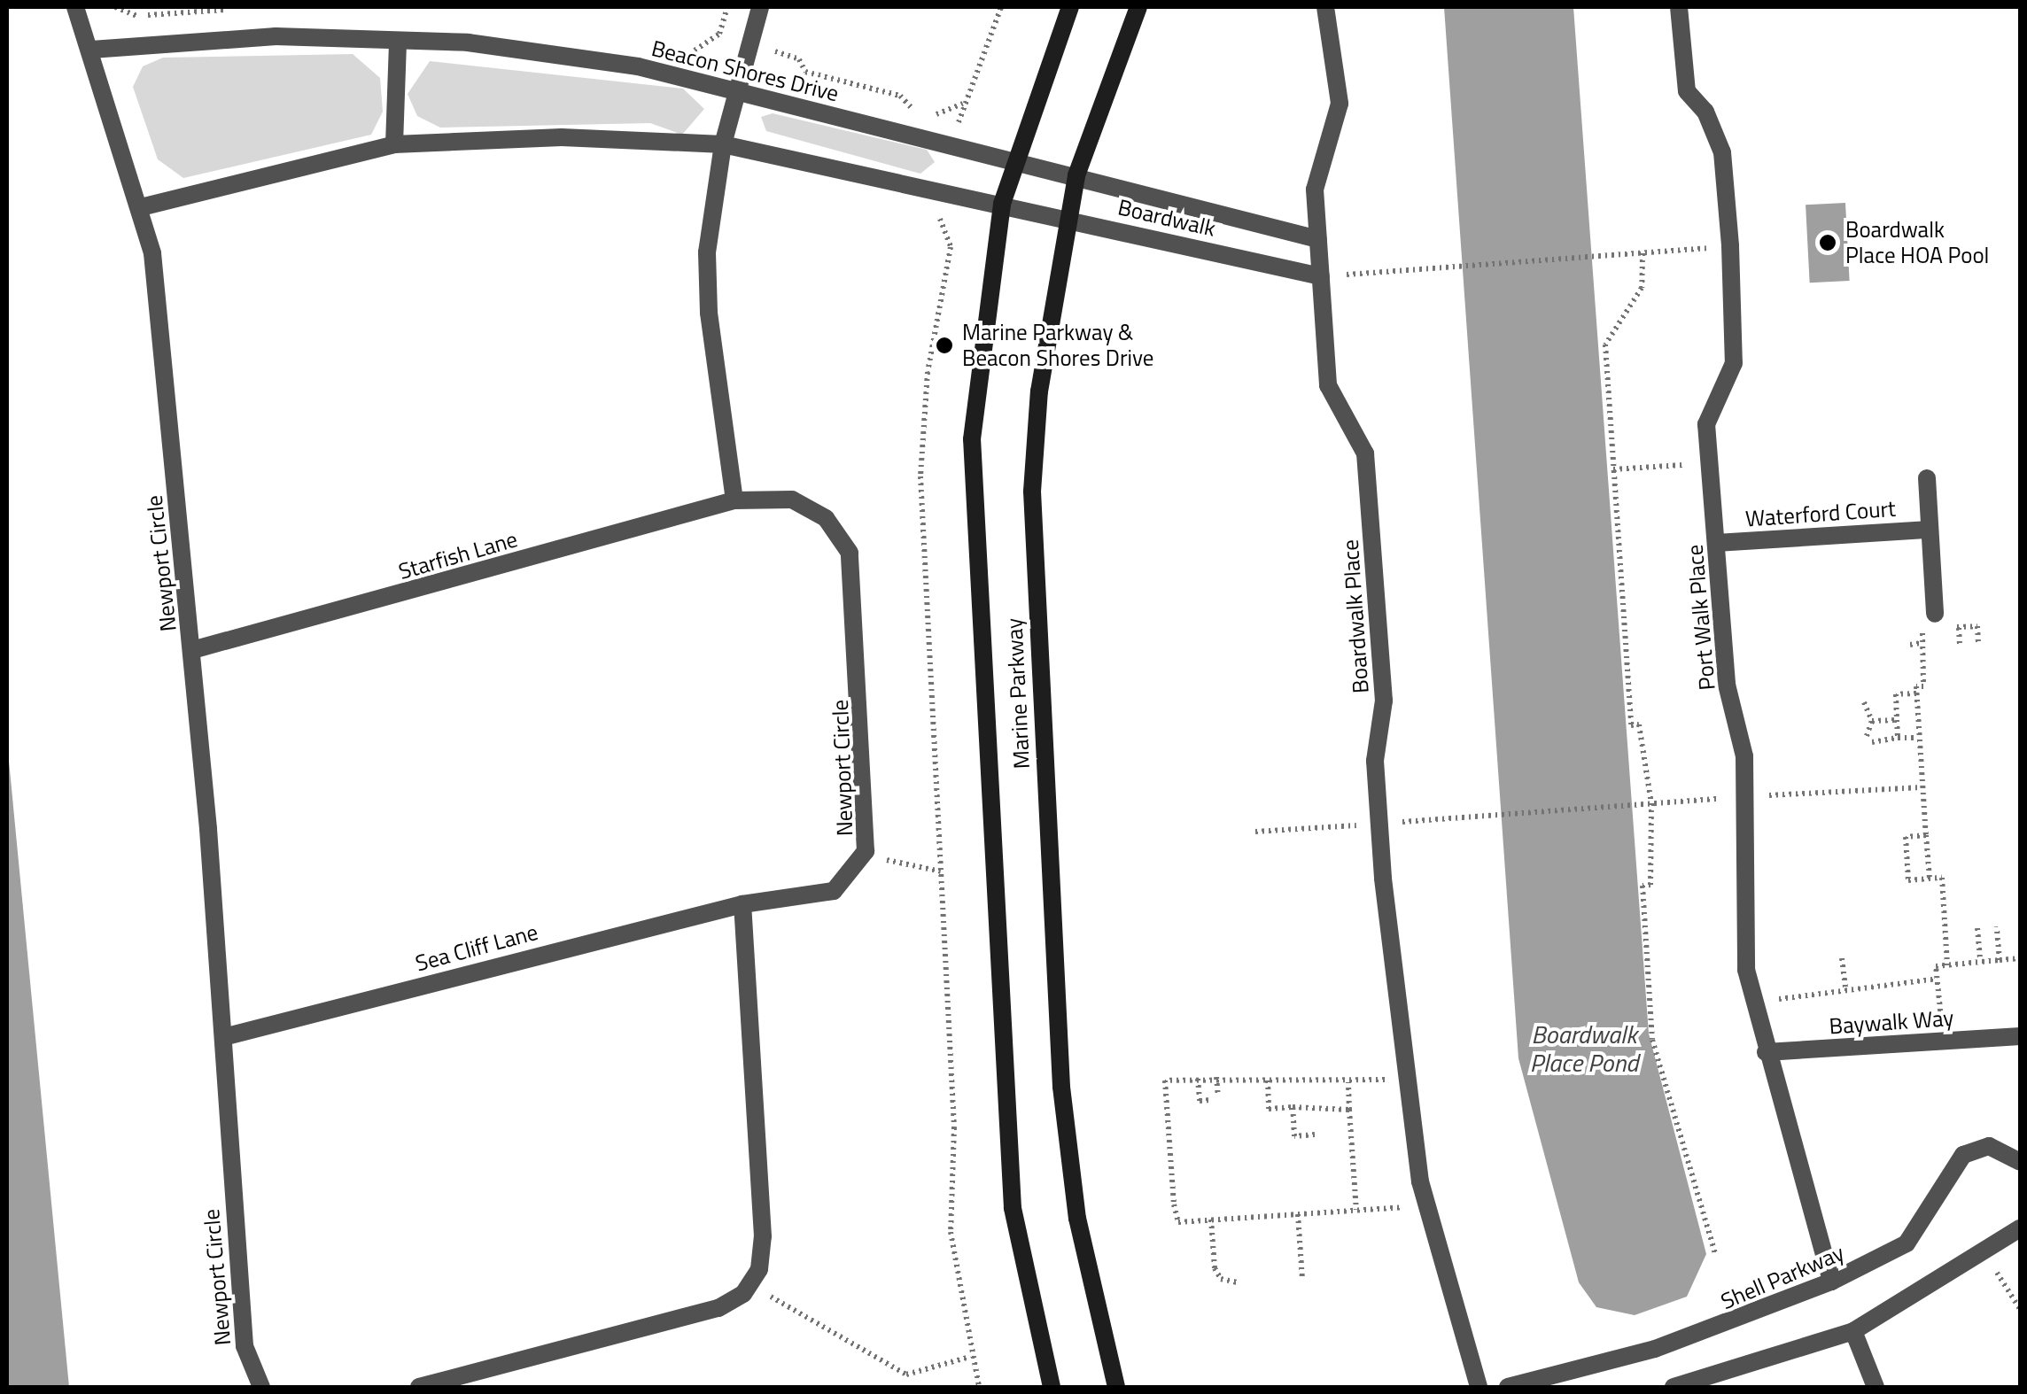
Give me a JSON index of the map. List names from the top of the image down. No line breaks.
{"streets":{"main road":["Marine Parkway"],"street":["Beacon Shores Drive","Boardwalk","Waterford Court","Starfish Lane","Newport Circle","Boardwalk Place","Port Walk Place","Sea Cliff Lane","Baywalk Way","Shell Parkway"]},"crossings":[["Beacon Shores Drive","Boardwalk"],["Beacon Shores Drive","Newport Circle"],["Beacon Shores Drive","Marine Parkway"],["Boardwalk","Boardwalk Place"],["Boardwalk","Marine Parkway"],["Waterford Court","Port Walk Place"],["Starfish Lane","Newport Circle"],["Newport Circle","Sea Cliff Lane"],["Port Walk Place","Baywalk Way"],["Port Walk Place","Shell Parkway"]],"water":["Boardwalk Place Pond"],"places":["Boardwalk Place HOA Pool","Marine Parkway & Beacon Shores Drive"]}
